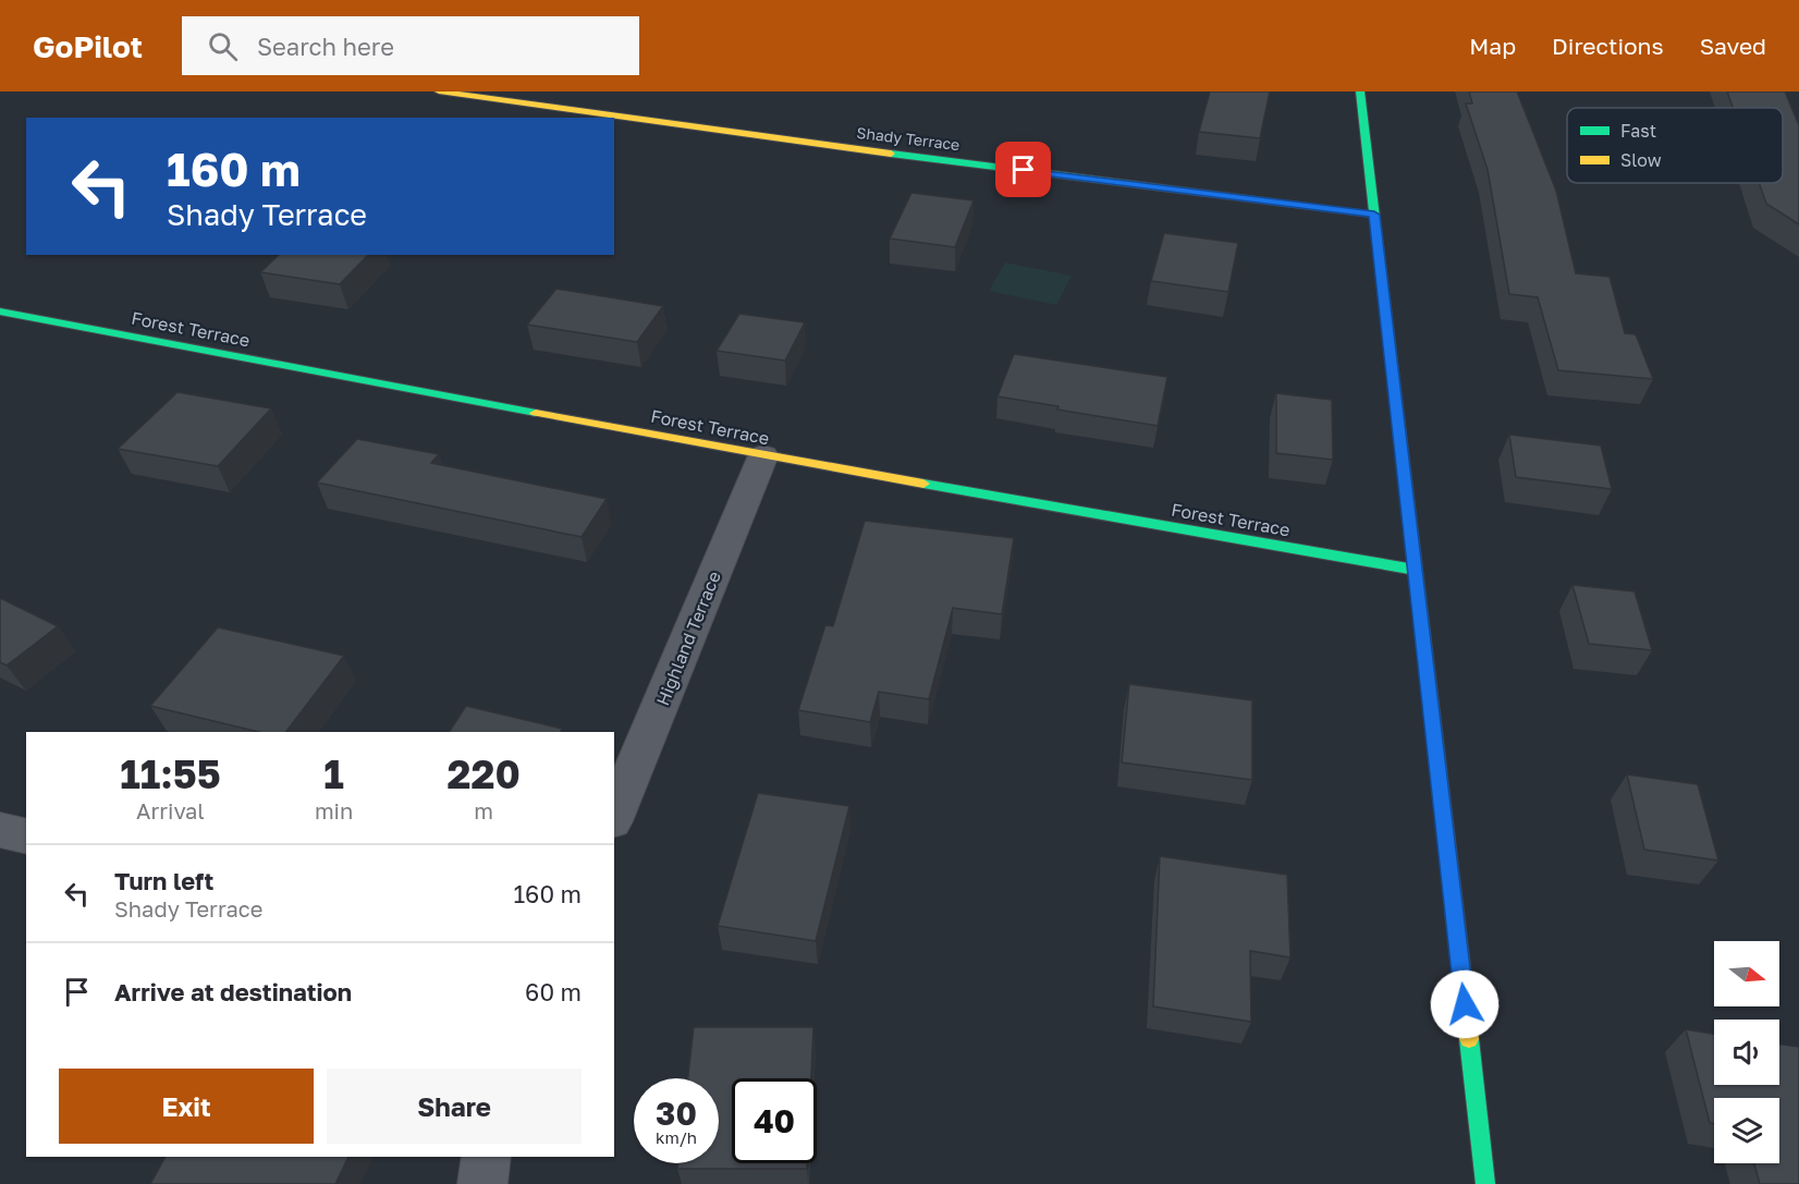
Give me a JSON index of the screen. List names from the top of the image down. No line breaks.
{"streets":{"street":["Shady Terrace","Forest Terrace","Highland Terrace"]},"crossings":[["Forest Terrace","Highland Terrace"]],"legend":["Fast","Slow"],"north":"right","page":{"header":"GoPilot","search":"Search here","nav":["Map","Directions","Saved"],"turn":["160 m","Shady Terrace"],"eta":["11:55","Arrival","1","min","220","m"],"list":[{"name":"Turn left","note":"Shady Terrace","value":"160 m"},{"name":"Arrive at destination","value":"60 m"}],"buttons":["Exit","Share"],"speed":"30 km/h","limit":"40"}}
